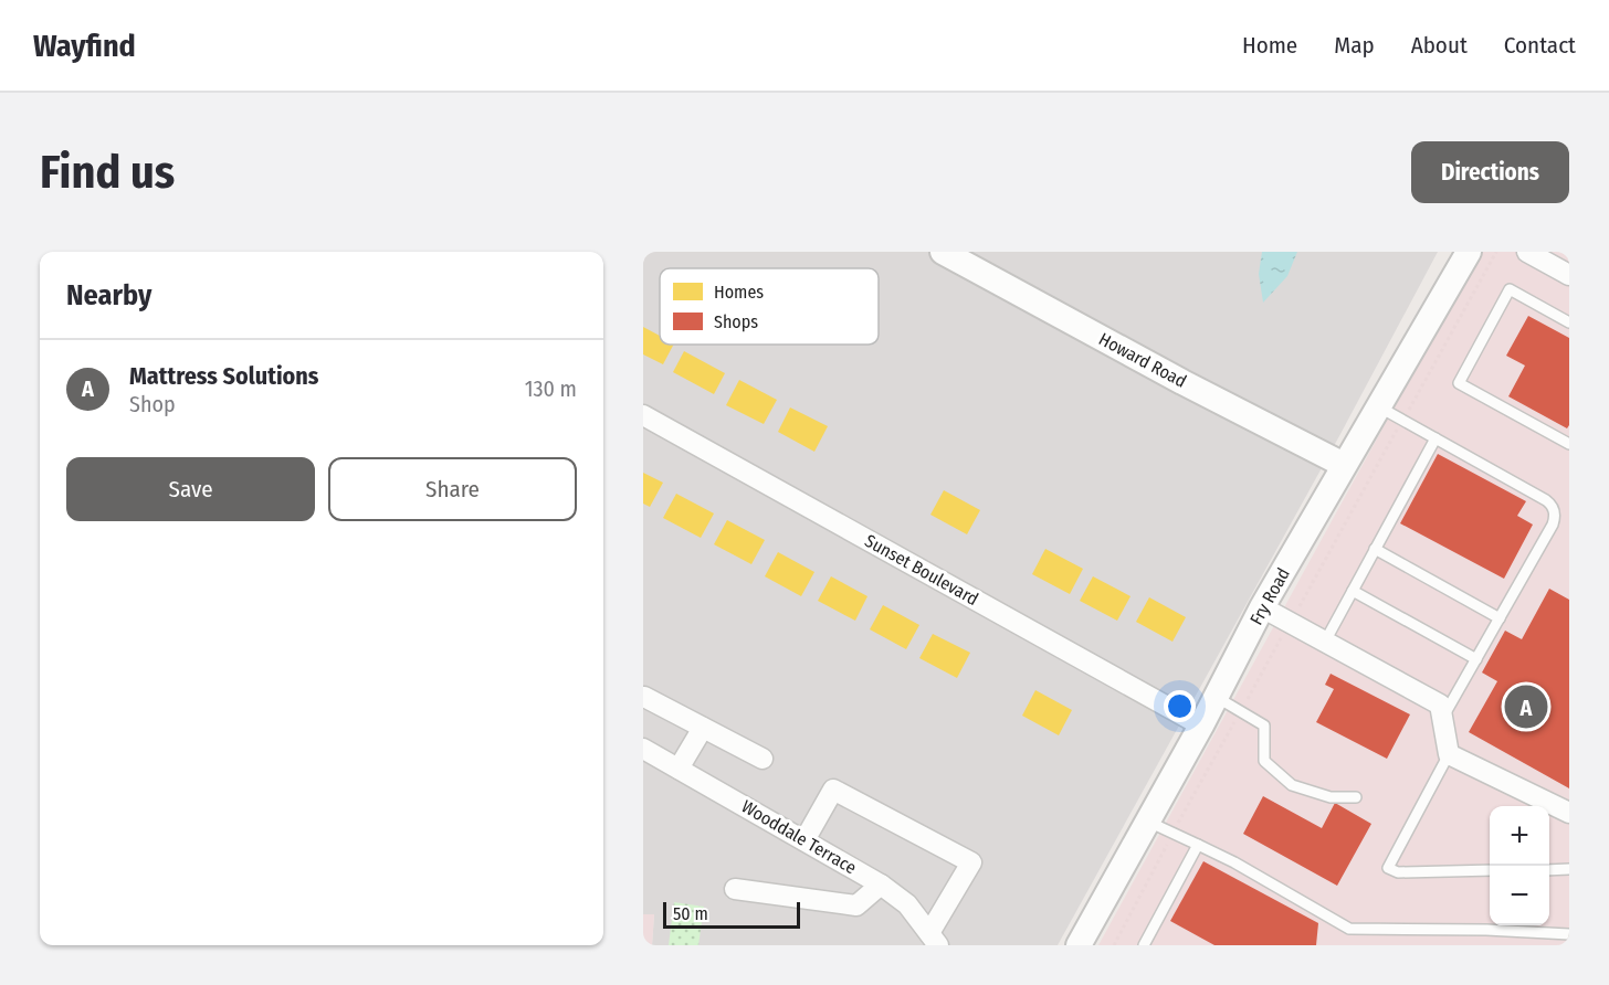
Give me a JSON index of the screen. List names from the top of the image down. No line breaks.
{"streets":{"street":["Howard Road","Sunset Boulevard","Fry Road","Wooddale Terrace"]},"crossings":[["Howard Road","Fry Road"],["Sunset Boulevard","Fry Road"]],"legend":["Homes","Shops"],"scale_bar":"50 m","page":{"header":"Wayfind","nav":["Home","Map","About","Contact"],"buttons":["Directions",["Save","Share"]],"title":"Find us","heading":"Nearby","list":[{"mark":"A","name":"Mattress Solutions","note":"Shop","value":"130 m"}],"pins":"A","map_buttons":["+","−"],"scale":"50 m"}}
